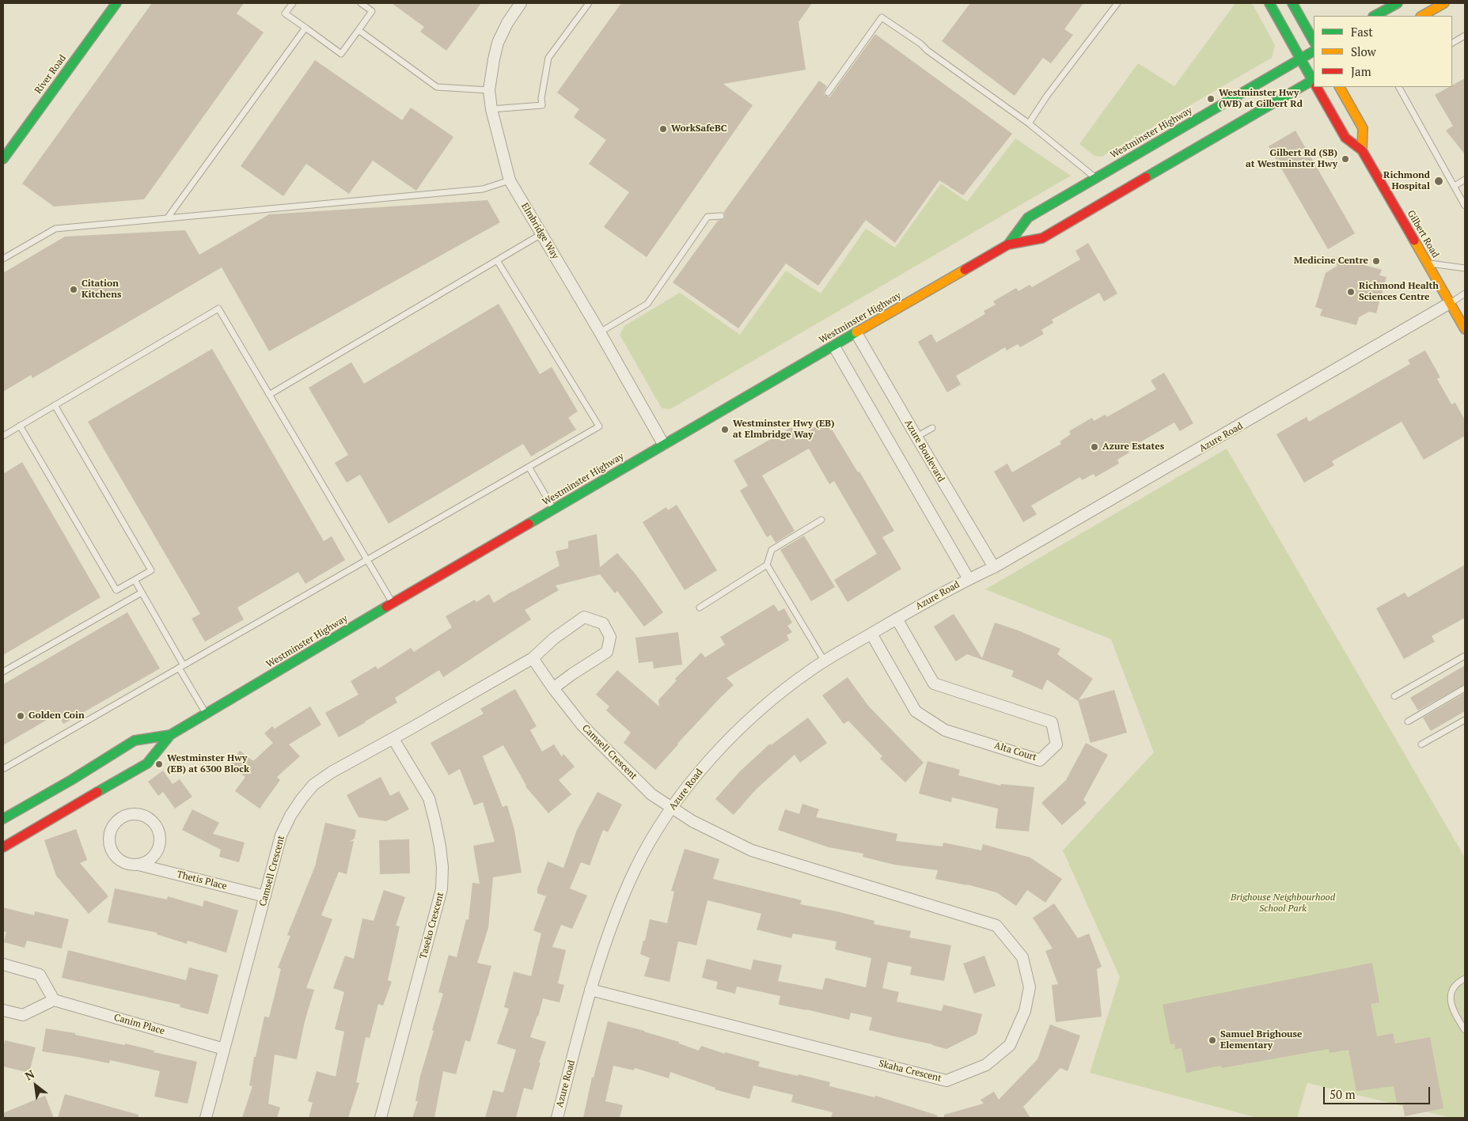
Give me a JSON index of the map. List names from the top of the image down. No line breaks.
{"streets":{"main road":["River Road","Westminster Highway","Gilbert Road"],"street":["Elmbridge Way","Azure Road","Azure Boulevard","Alta Court","Camsell Crescent","Thetis Place","Taseko Crescent","Canim Place","Skaha Crescent"]},"crossings":[["Westminster Highway","Elmbridge Way"],["Westminster Highway","Gilbert Road"],["Westminster Highway","Azure Road"],["Westminster Highway","Azure Boulevard"],["Gilbert Road","Azure Road"],["Azure Road","Azure Boulevard"],["Azure Road","Alta Court"],["Azure Road","Camsell Crescent"],["Azure Road","Skaha Crescent"],["Camsell Crescent","Thetis Place"],["Camsell Crescent","Taseko Crescent"],["Camsell Crescent","Canim Place"],["Camsell Crescent","Skaha Crescent"]],"parks":["Brighouse Neighbourhood School Park"],"places":["Westminster Hwy (WB) at Gilbert Rd","WorkSafeBC","Gilbert Rd (SB) at Westminster Hwy","Richmond Hospital","Medicine Centre","Citation Kitchens","Richmond Health Sciences Centre","Westminster Hwy (EB) at Elmbridge Way","Azure Estates","Golden Coin","Westminster Hwy (EB) at 6300 Block","Samuel Brighouse Elementary"],"legend":["Fast","Slow","Jam"],"scale_bar":"50 m","north":"top left"}
